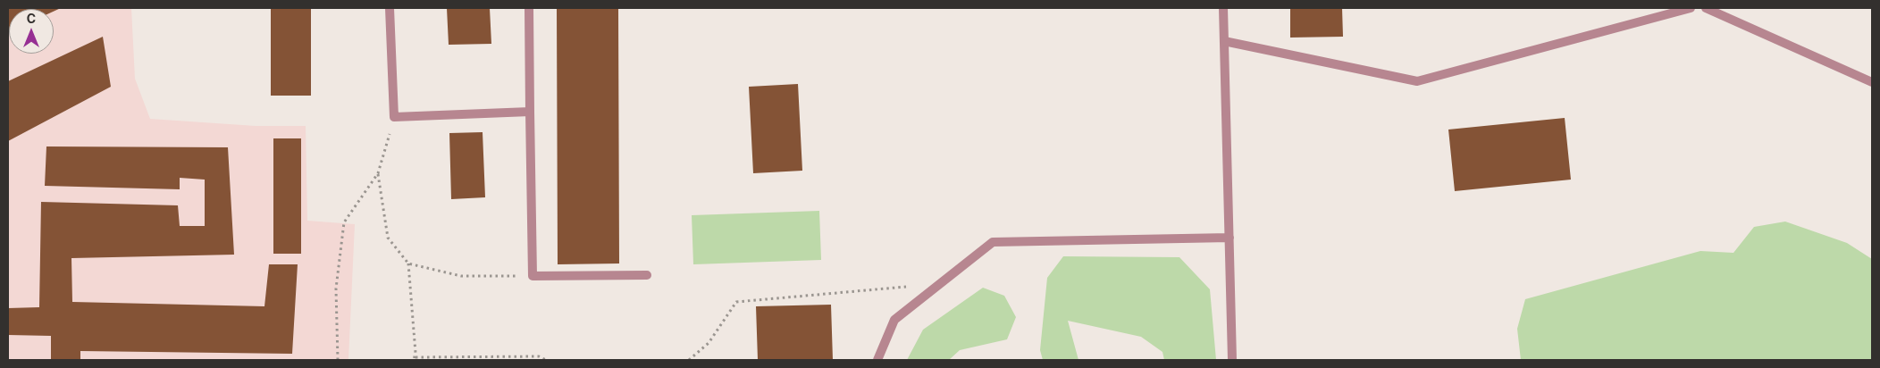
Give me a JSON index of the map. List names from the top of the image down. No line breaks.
{"north":"top"}
